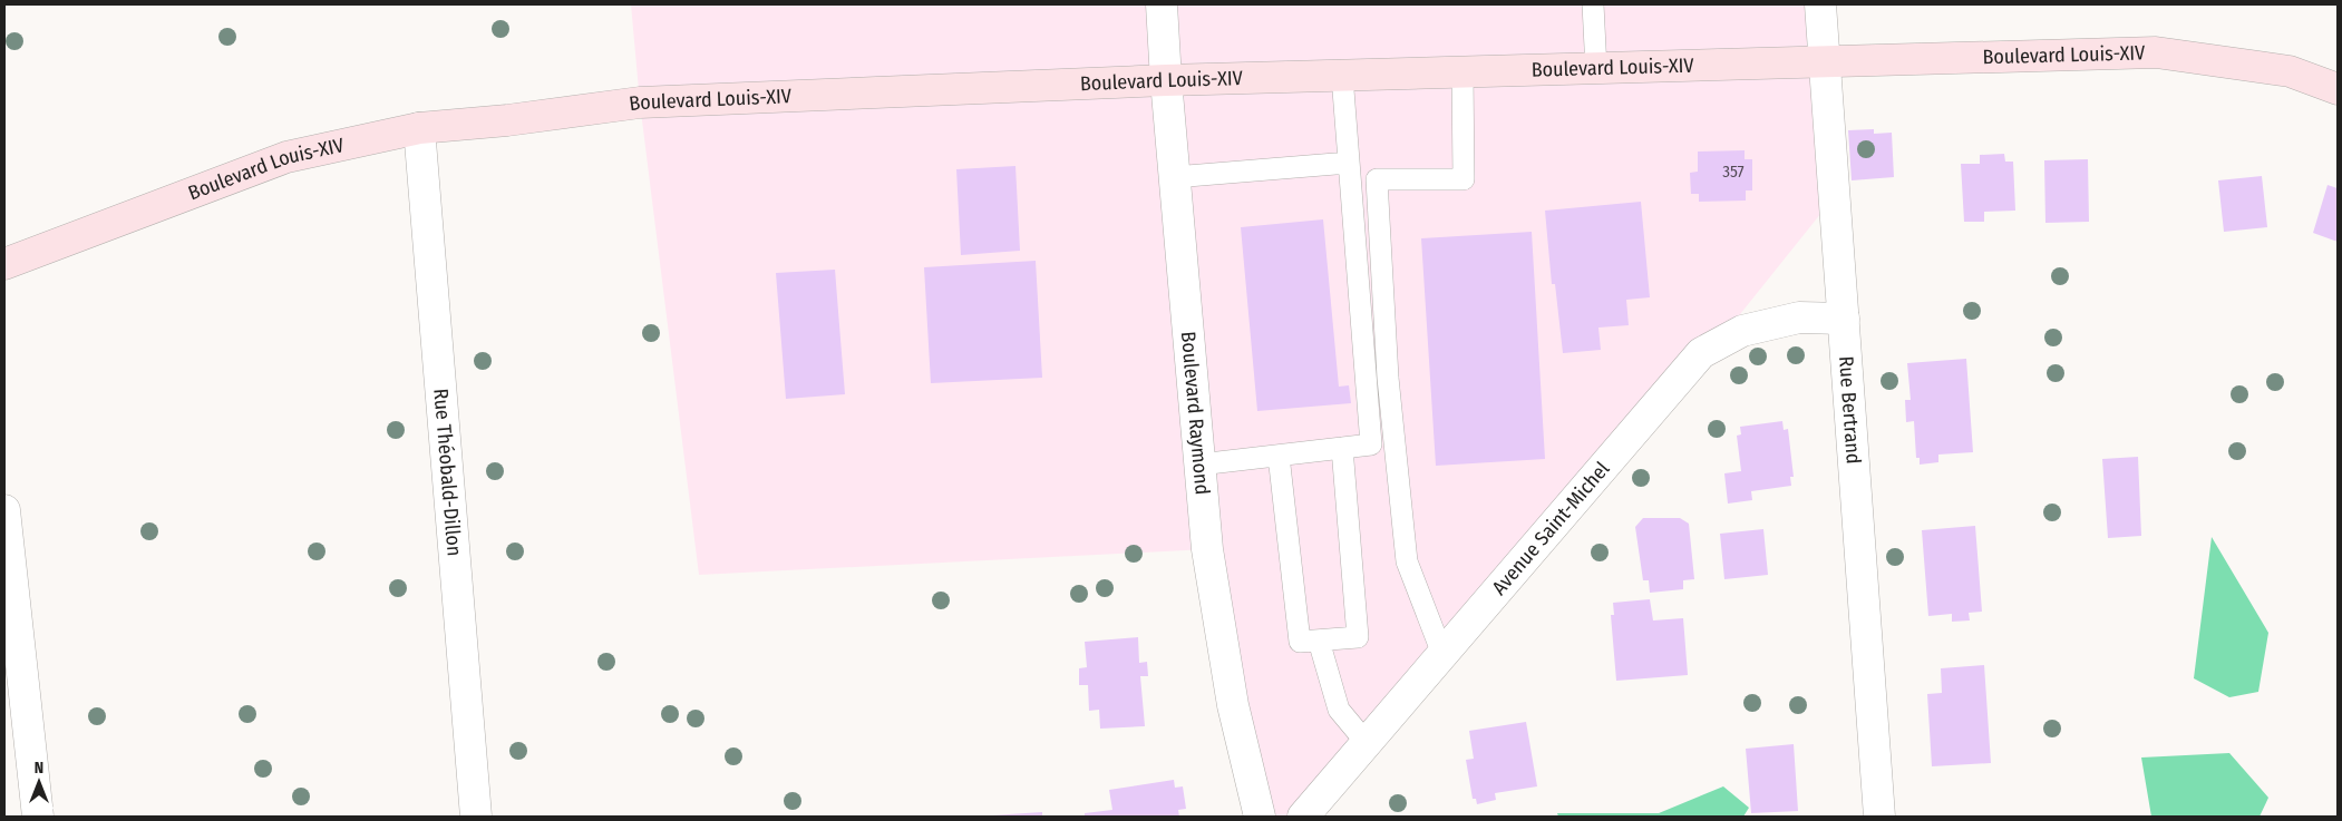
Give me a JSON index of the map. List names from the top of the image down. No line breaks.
{"streets":{"main road":["Boulevard Louis-XIV"],"street":["Rue Bertrand","Boulevard Raymond","Rue Théobald-Dillon","Avenue Saint-Michel"]},"crossings":[["Boulevard Louis-XIV","Rue Bertrand"],["Boulevard Louis-XIV","Boulevard Raymond"],["Boulevard Louis-XIV","Rue Théobald-Dillon"],["Rue Bertrand","Avenue Saint-Michel"]],"house_numbers":["357"],"north":"top"}
